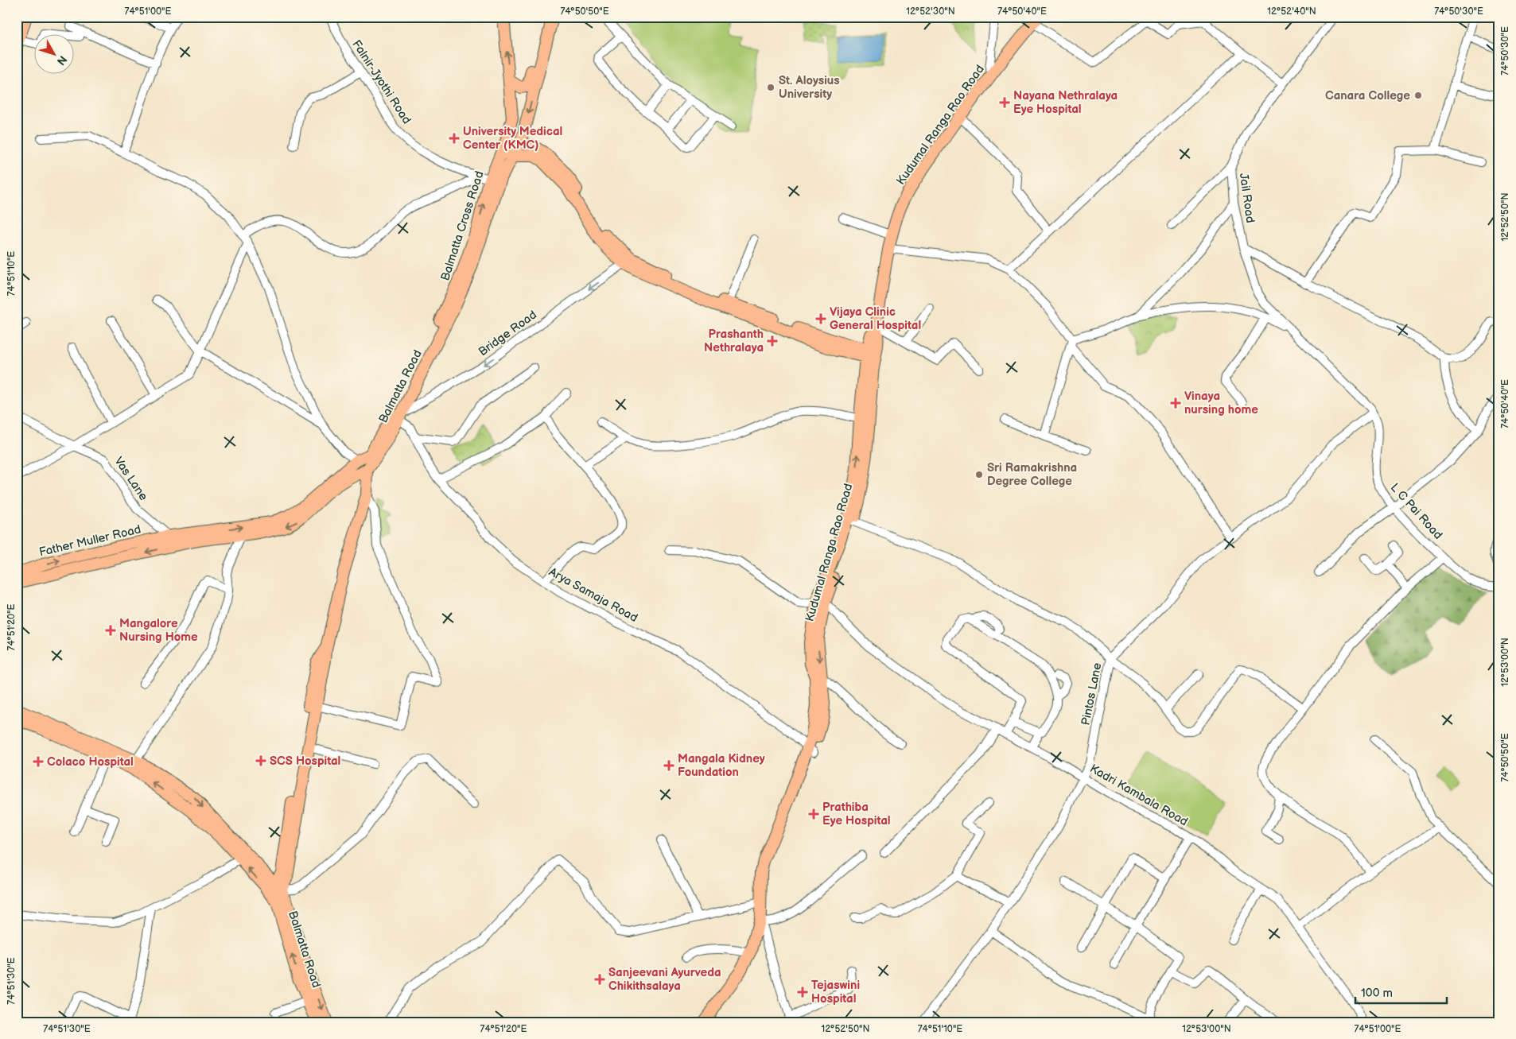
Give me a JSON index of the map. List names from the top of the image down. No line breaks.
{"streets":{"main road":["Kudumal Ranga Rao Road","Balmatta Cross Road","Balmatta Road","Father Muller Road"],"street":["Falnir-Jyothi Road","Jail Road","Bridge Road","Vas Lane","L C Pai Road","Arya Samaja Road","Pintos Lane","Kadri Kambala Road"]},"crossings":[["Falnir-Jyothi Road","Balmatta Cross Road"],["Kudumal Ranga Rao Road","Arya Samaja Road"],["Kudumal Ranga Rao Road","Kadri Kambala Road"],["Jail Road","L C Pai Road"],["Balmatta Cross Road","Vas Lane"],["Balmatta Cross Road","Father Muller Road"],["Bridge Road","Balmatta Road"],["Bridge Road","Arya Samaja Road"],["Balmatta Road","Arya Samaja Road"],["Vas Lane","Father Muller Road"],["L C Pai Road","Pintos Lane"],["Pintos Lane","Kadri Kambala Road"]],"one_way":["Balmatta Cross Road"],"places":{"other":["St. Aloysius University","Canara College","Sri Ramakrishna Degree College"],"health":["Nayana Nethralaya Eye Hospital","University Medical Center (KMC)","Vijaya Clinic General Hospital","Prashanth Nethralaya","Vinaya nursing home","Mangalore Nursing Home","SCS Hospital","Colaco Hospital","Mangala Kidney Foundation","Prathiba Eye Hospital","Sanjeevani Ayurveda Chikithsalaya","Tejaswini Hospital"]},"scale_bar":"100 m","north":"bottom right","coordinates":["74°51'00\"E","74°50'50\"E","12°52'30\"N","74°50'40\"E","12°52'40\"N","74°50'30\"E","12°52'50\"N","74°51'10\"E","74°51'20\"E","12°53'00\"N","74°51'30\"E"]}
